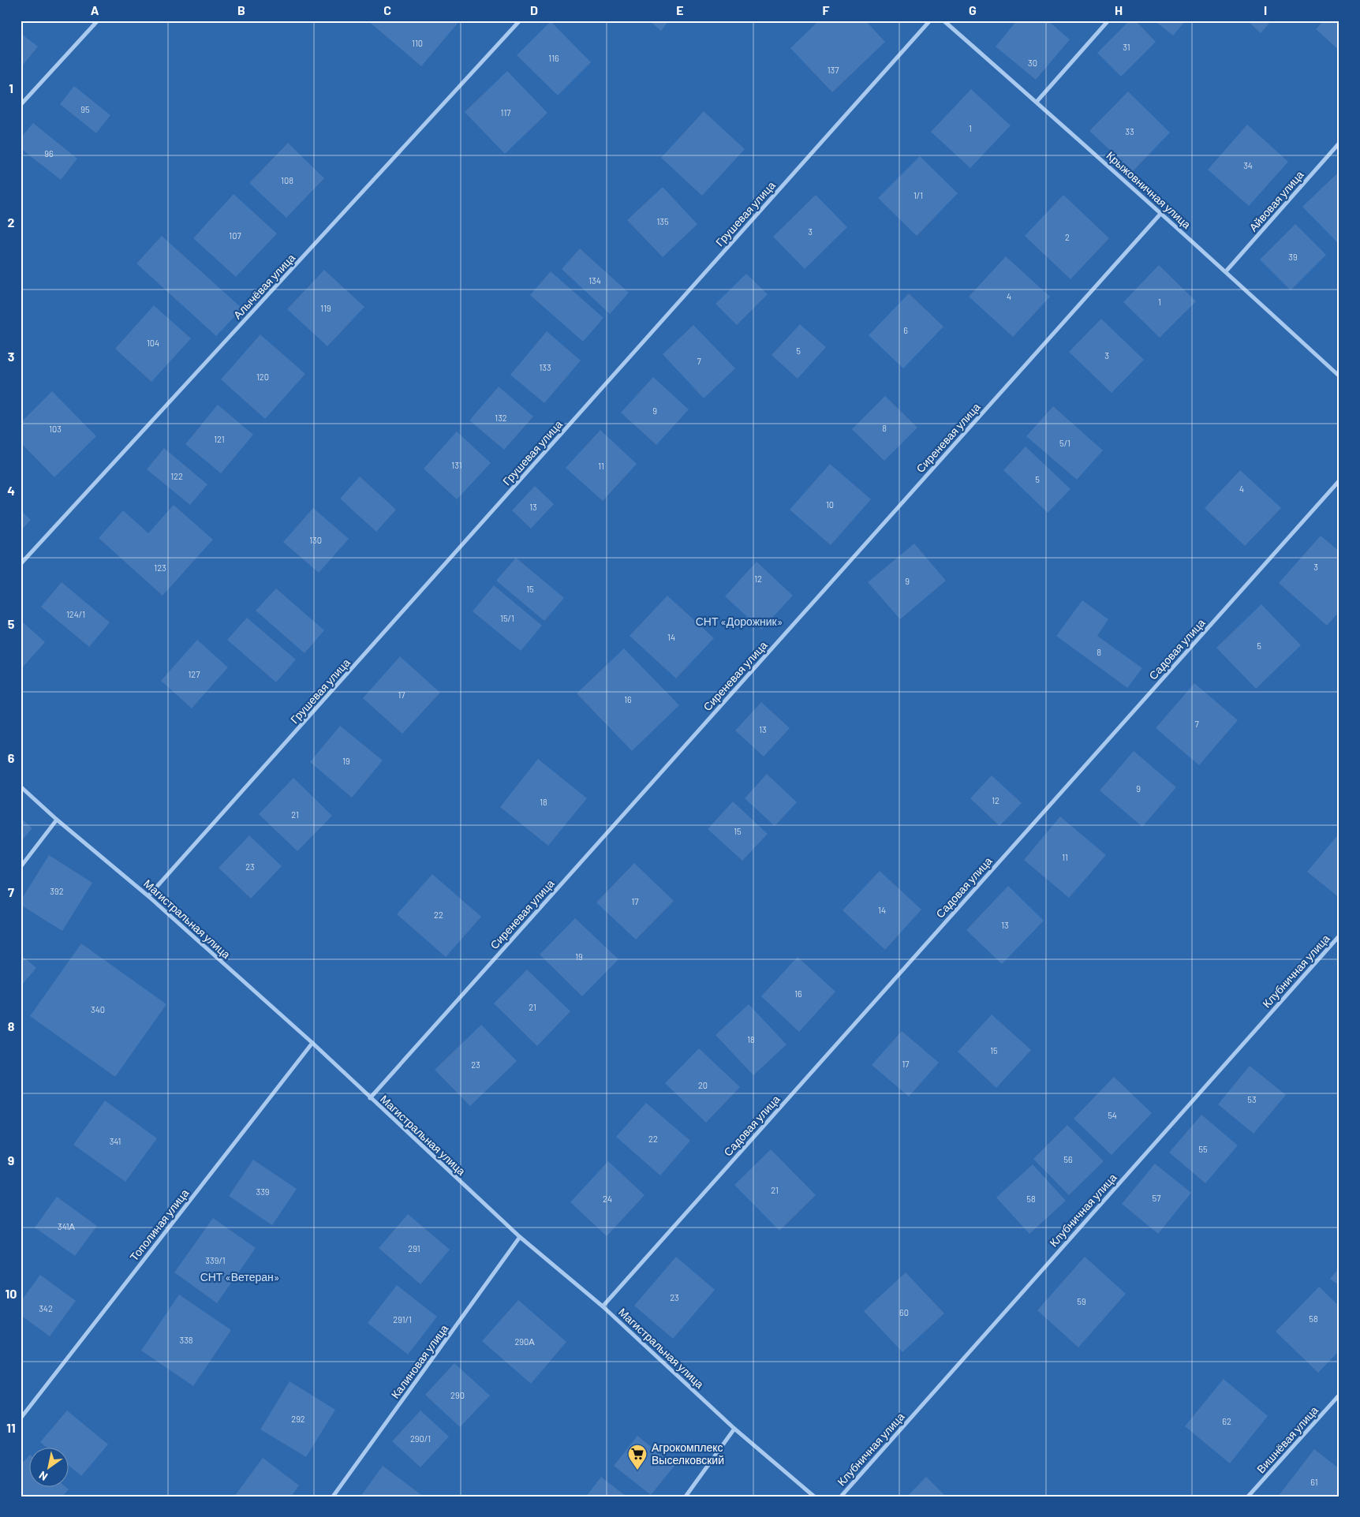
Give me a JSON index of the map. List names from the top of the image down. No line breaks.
{"streets":{"street":["Крыжовничная улица","Айвовая улица","Грушевая улица","Алычёвая улица","Сиреневая улица","Садовая улица","Магистральная улица","Клубничная улица","Тополиная улица","Калиновая улица","Вишнёвая улица"]},"crossings":[["Крыжовничная улица","Айвовая улица"],["Крыжовничная улица","Сиреневая улица"],["Грушевая улица","Магистральная улица"],["Сиреневая улица","Магистральная улица"],["Садовая улица","Магистральная улица"],["Магистральная улица","Тополиная улица"],["Магистральная улица","Калиновая улица"]],"parks":["СНТ «Дорожник»","СНТ «Ветеран»"],"places":{"supermarket":["Агрокомплекс Выселковский"]},"house_numbers":["110","31","116","30","137","95","117","1","33","96","34","108","1/1","135","3","107","2","39","134","4","1","119","6","104","5","3","7","133","120","9","132","8","103","121","5/1","131","11","122","5","4","10","13","130","3","123","12","9","15","124/1","15/1","14","5","8","127","17","16","7","13","19","9","12","18","21","15","11","23","392","17","14","22","13","19","16","21","340","18","15","17","23","20","53","54","22","341","55","56","21","339","57","24","58","341А","291","339/1","23","59","342","60","58","291/1","338","290А","290","292","62","290/1","61"],"north":"bottom left","grid":{"columns":["A","B","C","D","E","F","G","H","I"],"rows":["1","2","3","4","5","6","7","8","9","10","11"]}}
